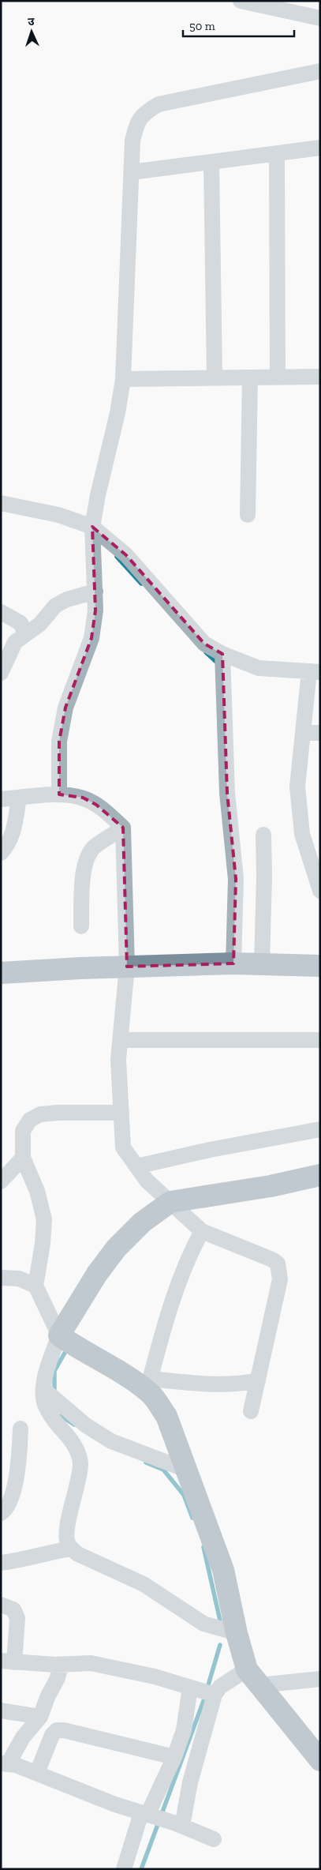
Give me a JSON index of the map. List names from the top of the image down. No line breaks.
{"scale_bar":"50 m","north":"top"}
